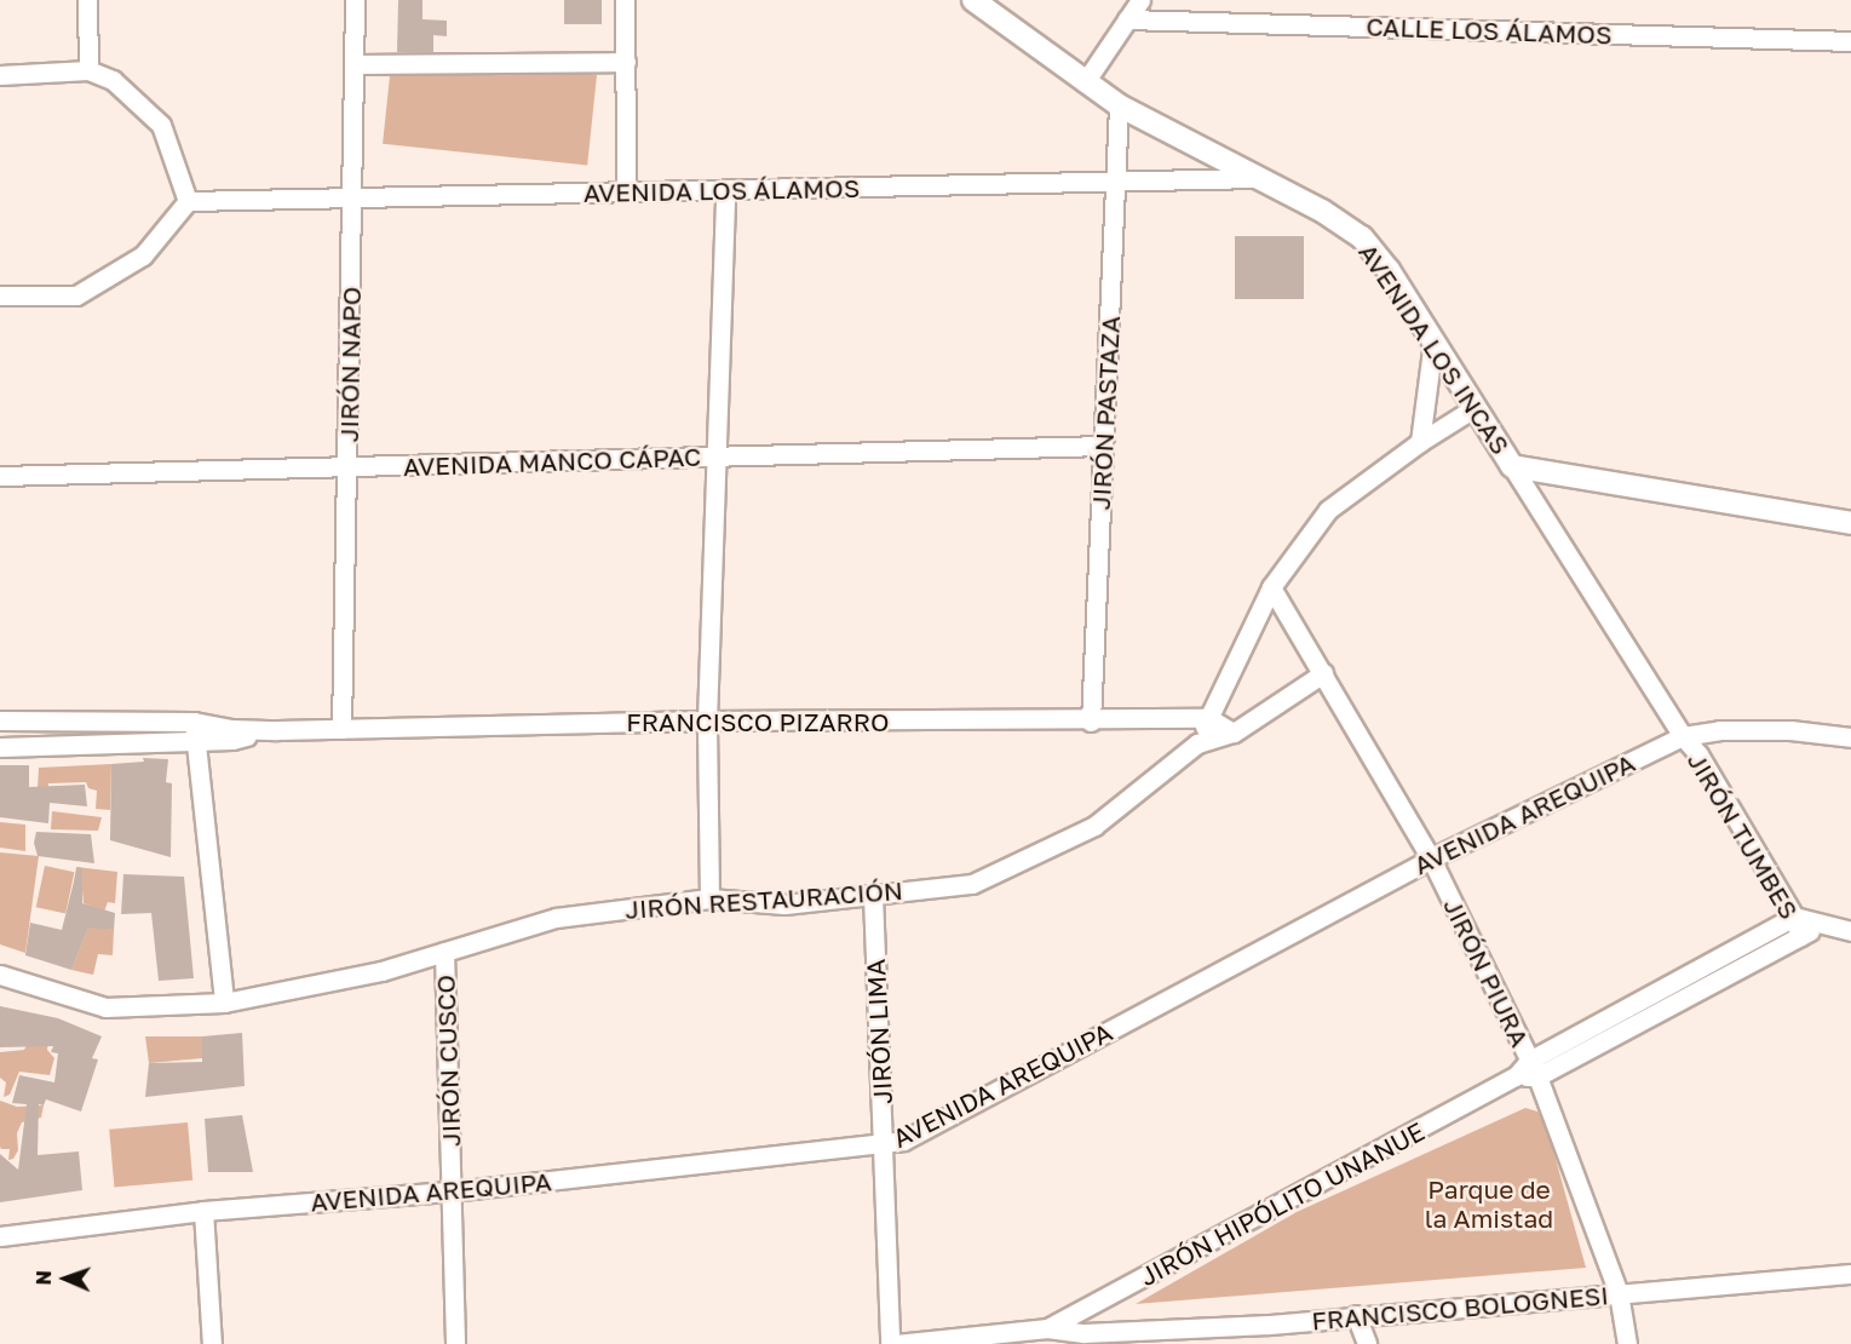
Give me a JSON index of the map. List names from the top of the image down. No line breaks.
{"streets":{"street":["CALLE LOS ÁLAMOS","AVENIDA LOS ÁLAMOS","AVENIDA LOS INCAS","JIRÓN NAPO","JIRÓN PASTAZA","AVENIDA MANCO CÁPAC","FRANCISCO PIZARRO","AVENIDA AREQUIPA","JIRÓN TUMBES","JIRÓN RESTAURACIÓN","JIRÓN PIURA","JIRÓN LIMA","JIRÓN CUSCO","JIRÓN HIPÓLITO UNANUE","FRANCISCO BOLOGNESI"]},"crossings":[["AVENIDA LOS ÁLAMOS","AVENIDA LOS INCAS"],["AVENIDA LOS ÁLAMOS","JIRÓN NAPO"],["AVENIDA LOS ÁLAMOS","JIRÓN PASTAZA"],["AVENIDA LOS INCAS","JIRÓN PASTAZA"],["AVENIDA LOS INCAS","AVENIDA AREQUIPA"],["AVENIDA LOS INCAS","JIRÓN TUMBES"],["AVENIDA LOS INCAS","JIRÓN RESTAURACIÓN"],["JIRÓN NAPO","AVENIDA MANCO CÁPAC"],["JIRÓN NAPO","FRANCISCO PIZARRO"],["JIRÓN PASTAZA","AVENIDA MANCO CÁPAC"],["JIRÓN PASTAZA","FRANCISCO PIZARRO"],["FRANCISCO PIZARRO","JIRÓN RESTAURACIÓN"],["AVENIDA AREQUIPA","JIRÓN TUMBES"],["AVENIDA AREQUIPA","JIRÓN PIURA"],["AVENIDA AREQUIPA","JIRÓN LIMA"],["AVENIDA AREQUIPA","JIRÓN CUSCO"],["JIRÓN TUMBES","JIRÓN HIPÓLITO UNANUE"],["JIRÓN RESTAURACIÓN","JIRÓN PIURA"],["JIRÓN RESTAURACIÓN","JIRÓN LIMA"],["JIRÓN RESTAURACIÓN","JIRÓN CUSCO"],["JIRÓN PIURA","JIRÓN HIPÓLITO UNANUE"],["JIRÓN PIURA","FRANCISCO BOLOGNESI"],["JIRÓN HIPÓLITO UNANUE","FRANCISCO BOLOGNESI"]],"parks":["Parque de la Amistad"],"north":"left"}
